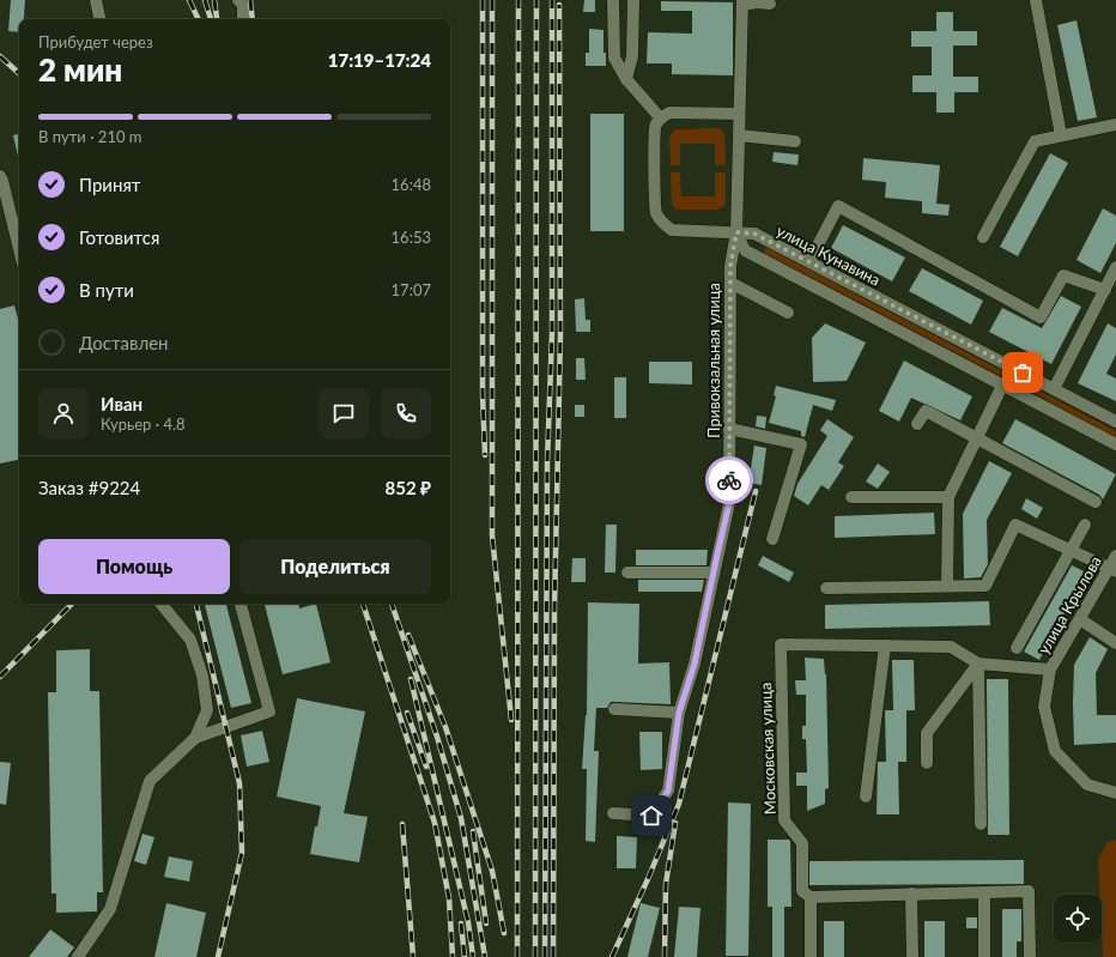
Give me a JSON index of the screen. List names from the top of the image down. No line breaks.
{"streets":{"street":["улица Кунавина","Привокзальная улица","улица Крылова","Московская улица"]},"crossings":[["улица Кунавина","Привокзальная улица"]],"page":{"heading":["2 мин","Прибудет через","17:19–17:24"],"panel":["Иван","Курьер · 4.8","Заказ #9224","852 ₽"],"bar":"В пути · 210 m","list":[["Принят","16:48"],["Готовится","16:53"],["В пути","17:07"],"Доставлен"],"buttons":["Помощь","Поделиться"]}}
